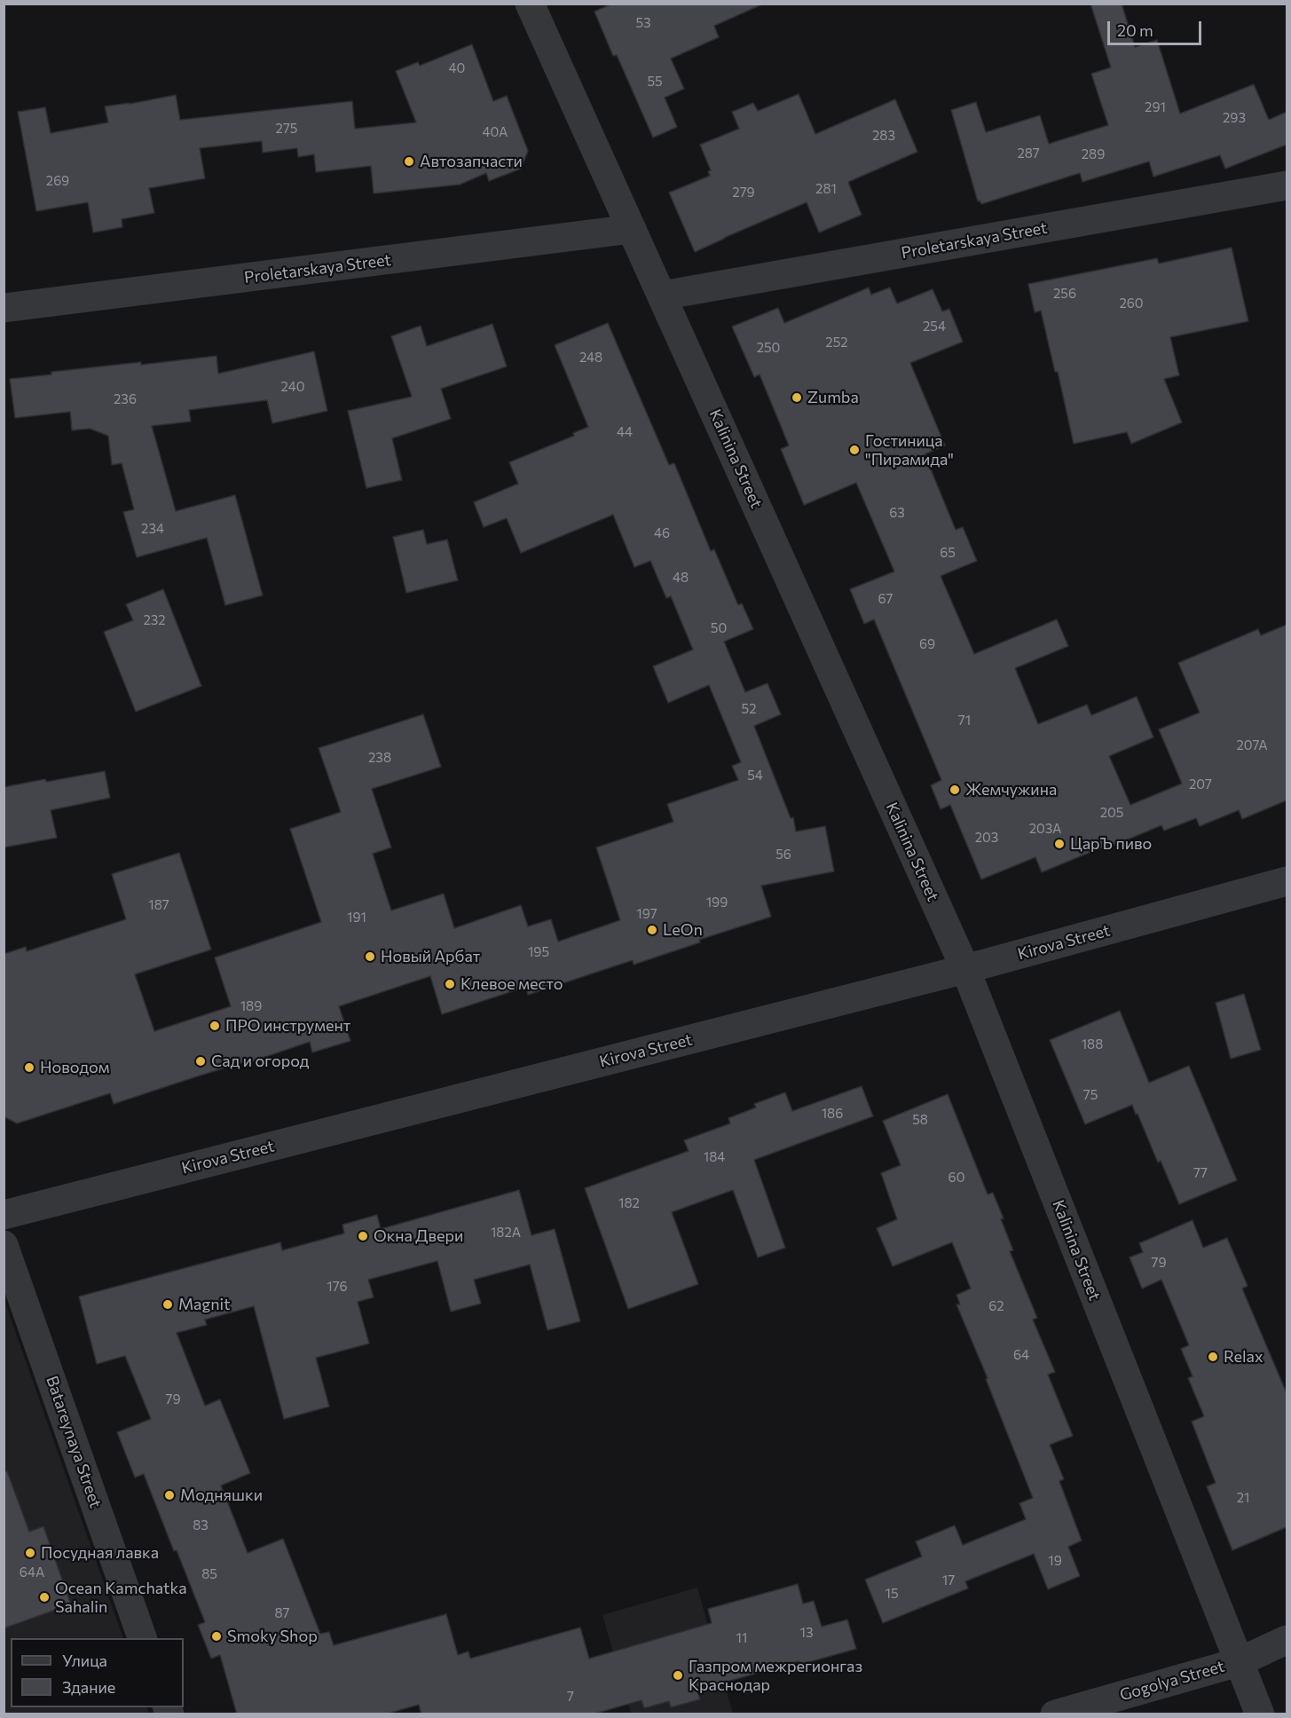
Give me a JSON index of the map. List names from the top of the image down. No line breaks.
{"streets":{"street":["Proletarskaya Street","Kalinina Street","Kirova Street","Batareynaya Street","Gogolya Street"]},"crossings":[["Proletarskaya Street","Kalinina Street"],["Kalinina Street","Kirova Street"],["Kalinina Street","Gogolya Street"]],"places":["Автозапчасти","Zumba","Гостиница \"Пирамида\"","Жемчужина","ЦарЪ пиво","LeOn","Новый Арбат","Клевое место","ПРО инструмент","Сад и огород","Новодом","Окна Двери","Magnit","Relax","Модняшки","Посудная лавка","Ocean Kamchatka Sahalin","Smoky Shop","Газпром межрегионгаз Краснодар"],"house_numbers":["53","40","55","291","293","275","40А","283","287","289","269","281","279","256","260","254","252","250","248","240","236","44","63","234","46","65","48","67","232","50","69","52","71","207А","238","54","207","205","203А","203","56","199","187","197","191","195","189","188","75","186","58","184","77","60","182","182А","79","176","62","64","79","21","83","19","64А","85","17","15","87","13","11","7"],"legend":["Улица","Здание"],"scale_bar":"20 m"}
